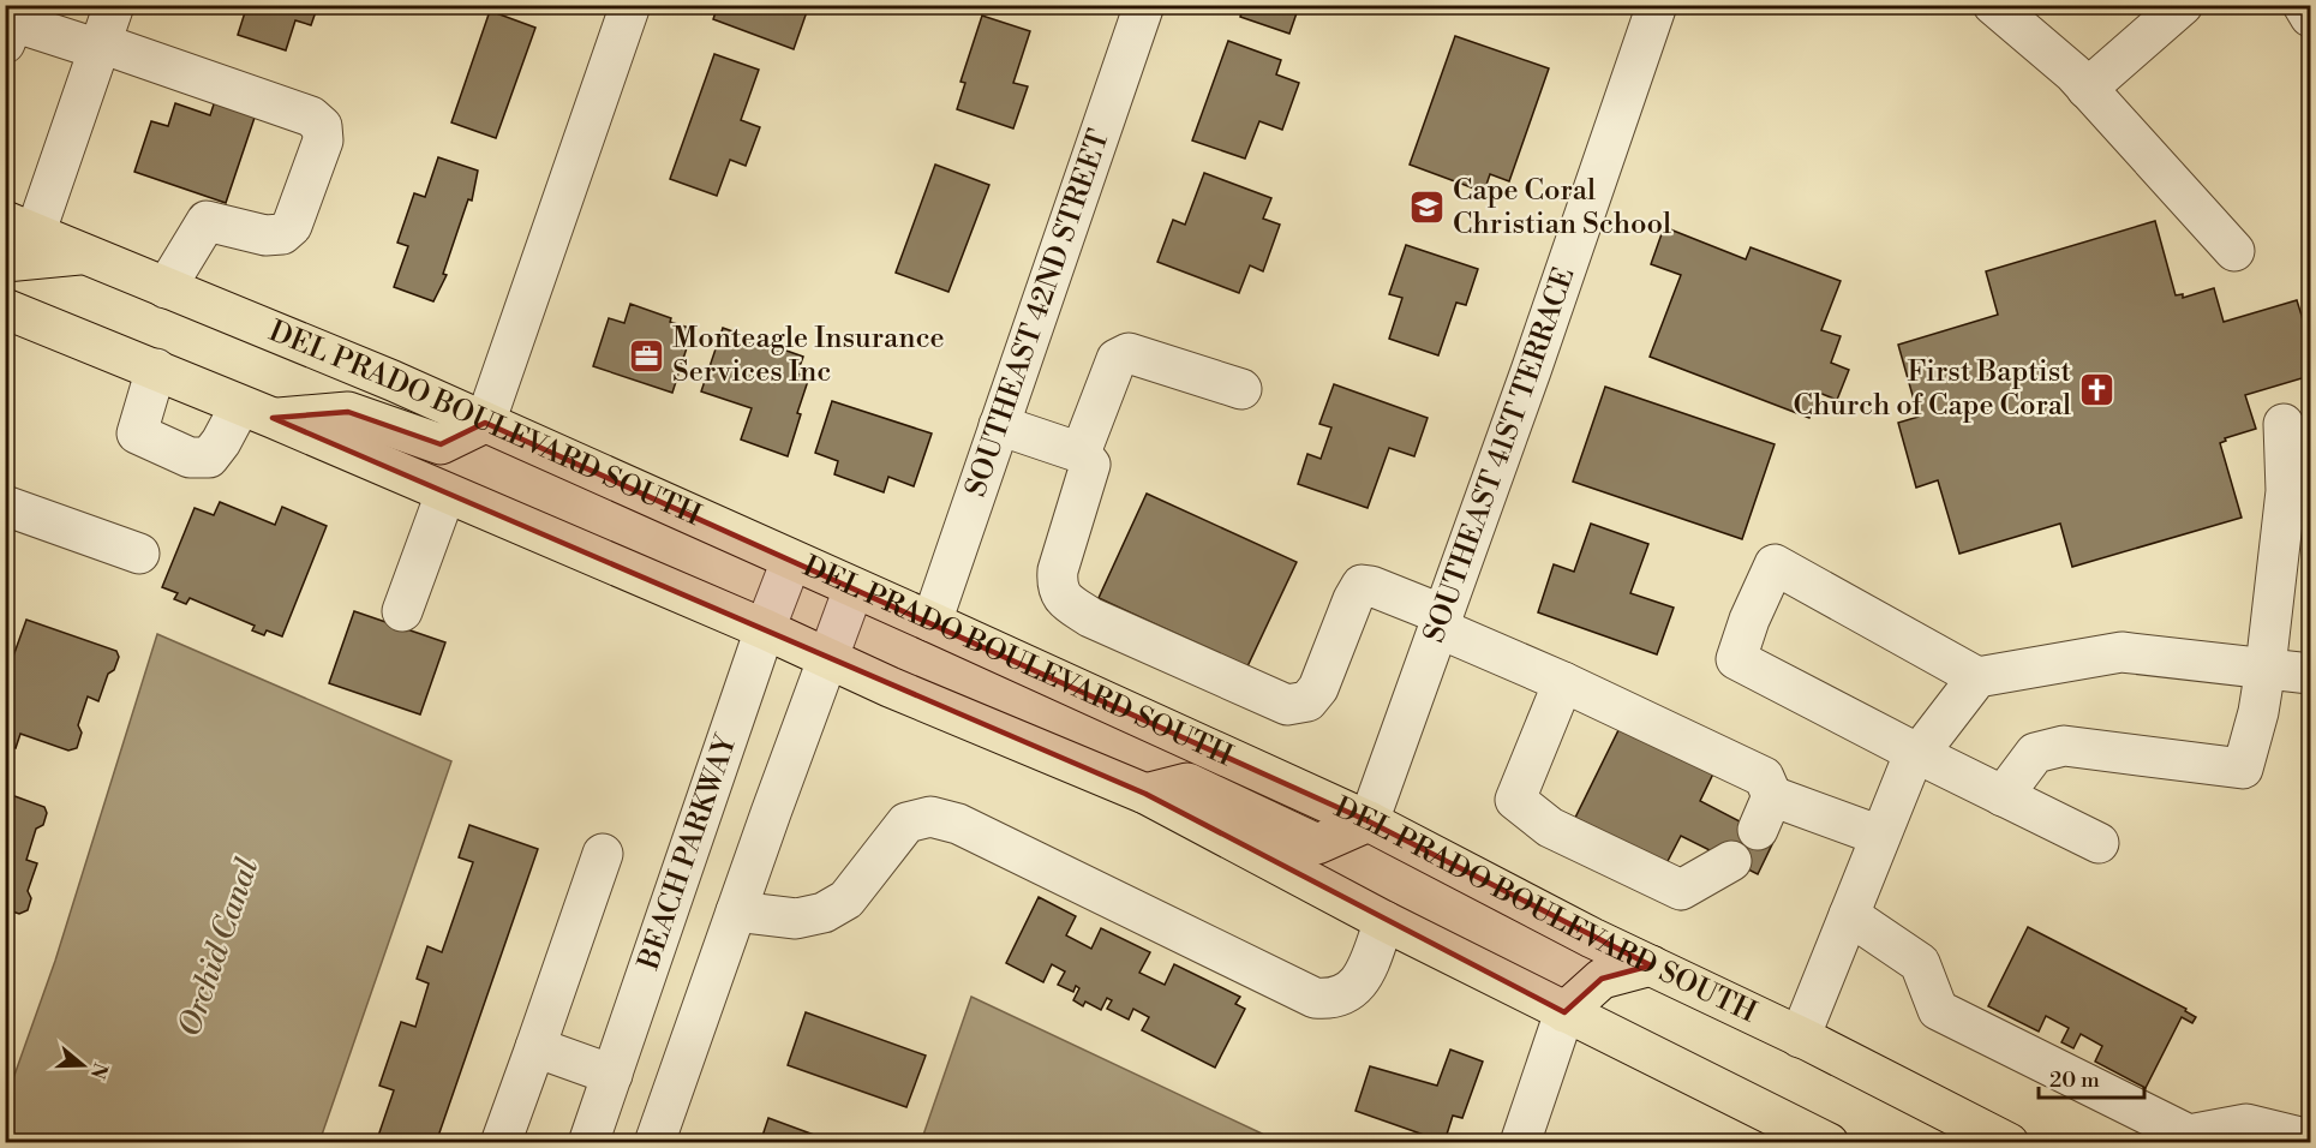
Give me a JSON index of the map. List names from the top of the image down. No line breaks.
{"streets":{"main road":["DEL PRADO BOULEVARD SOUTH"],"street":["SOUTHEAST 42ND STREET","SOUTHEAST 41ST TERRACE","BEACH PARKWAY"]},"crossings":[["SOUTHEAST 42ND STREET","DEL PRADO BOULEVARD SOUTH"],["DEL PRADO BOULEVARD SOUTH","SOUTHEAST 41ST TERRACE"],["DEL PRADO BOULEVARD SOUTH","BEACH PARKWAY"]],"water":["Orchid Canal"],"places":{"school or university":["Cape Coral Christian School"],"office":["Monteagle Insurance Services Inc"],"church":["First Baptist Church of Cape Coral"]},"scale_bar":"20 m","north":"right"}
